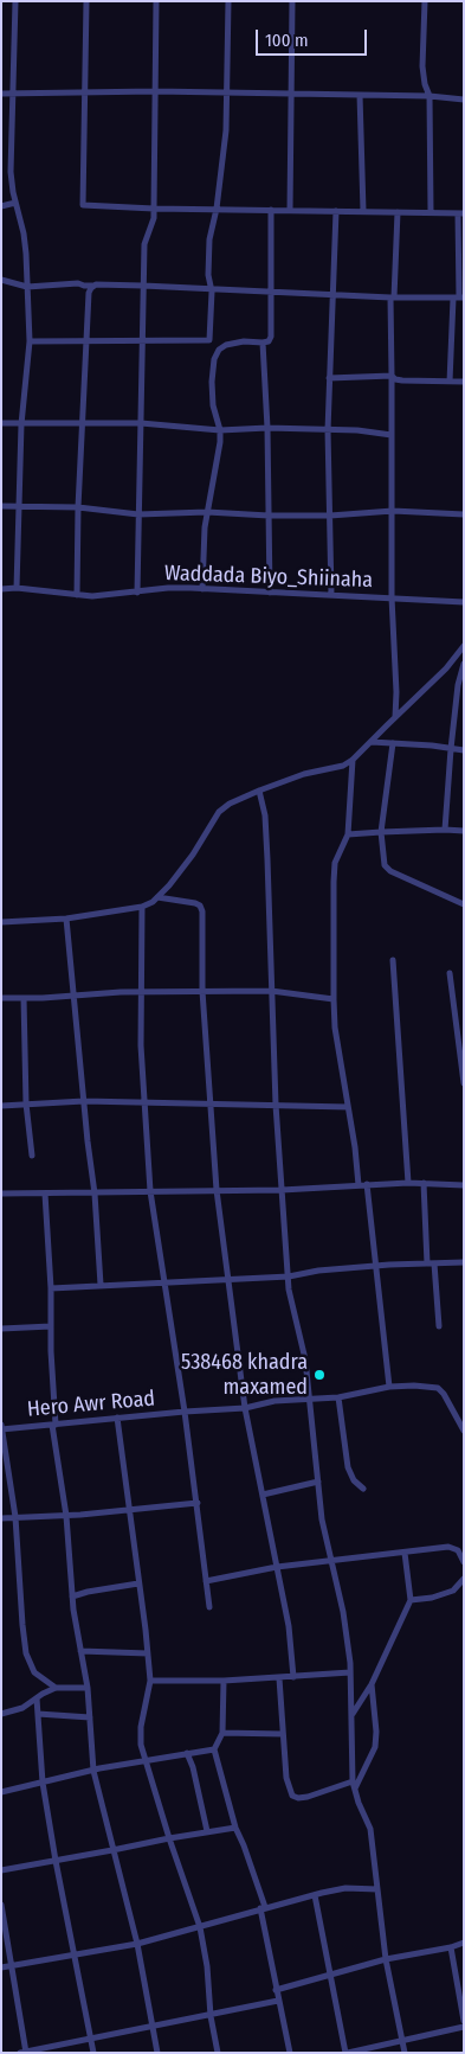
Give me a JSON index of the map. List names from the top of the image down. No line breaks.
{"streets":{"street":["Waddada Biyo_Shiinaha","Hero Awr Road"]},"places":["538468 khadra maxamed"],"scale_bar":"100 m"}
